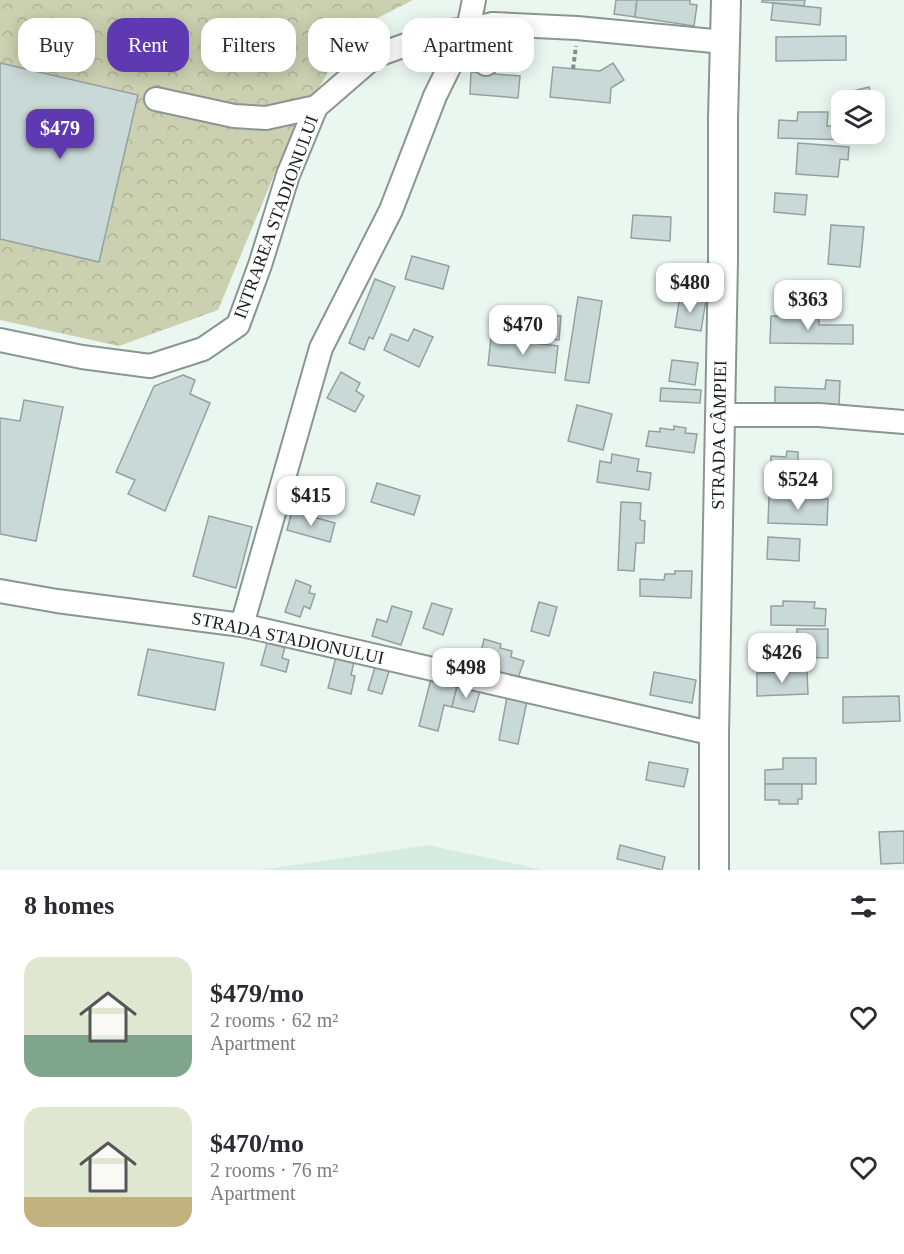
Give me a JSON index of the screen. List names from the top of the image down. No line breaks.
{"streets":{"main road":["STRADA CÂMPIEI"],"street":["INTRAREA STADIONULUI","STRADA STADIONULUI"]},"crossings":[["INTRAREA STADIONULUI","STRADA CÂMPIEI"],["STRADA CÂMPIEI","STRADA STADIONULUI"]],"page":{"chip":["Buy","Rent","Filters","New","Apartment"],"price":["$479","$480","$363","$470","$524","$415","$426","$498"],"heading":"8 homes","list":[{"name":"$479/mo","note":"2 rooms · 62 m² · Apartment"},{"name":"$470/mo","note":"2 rooms · 76 m² · Apartment"}]}}
